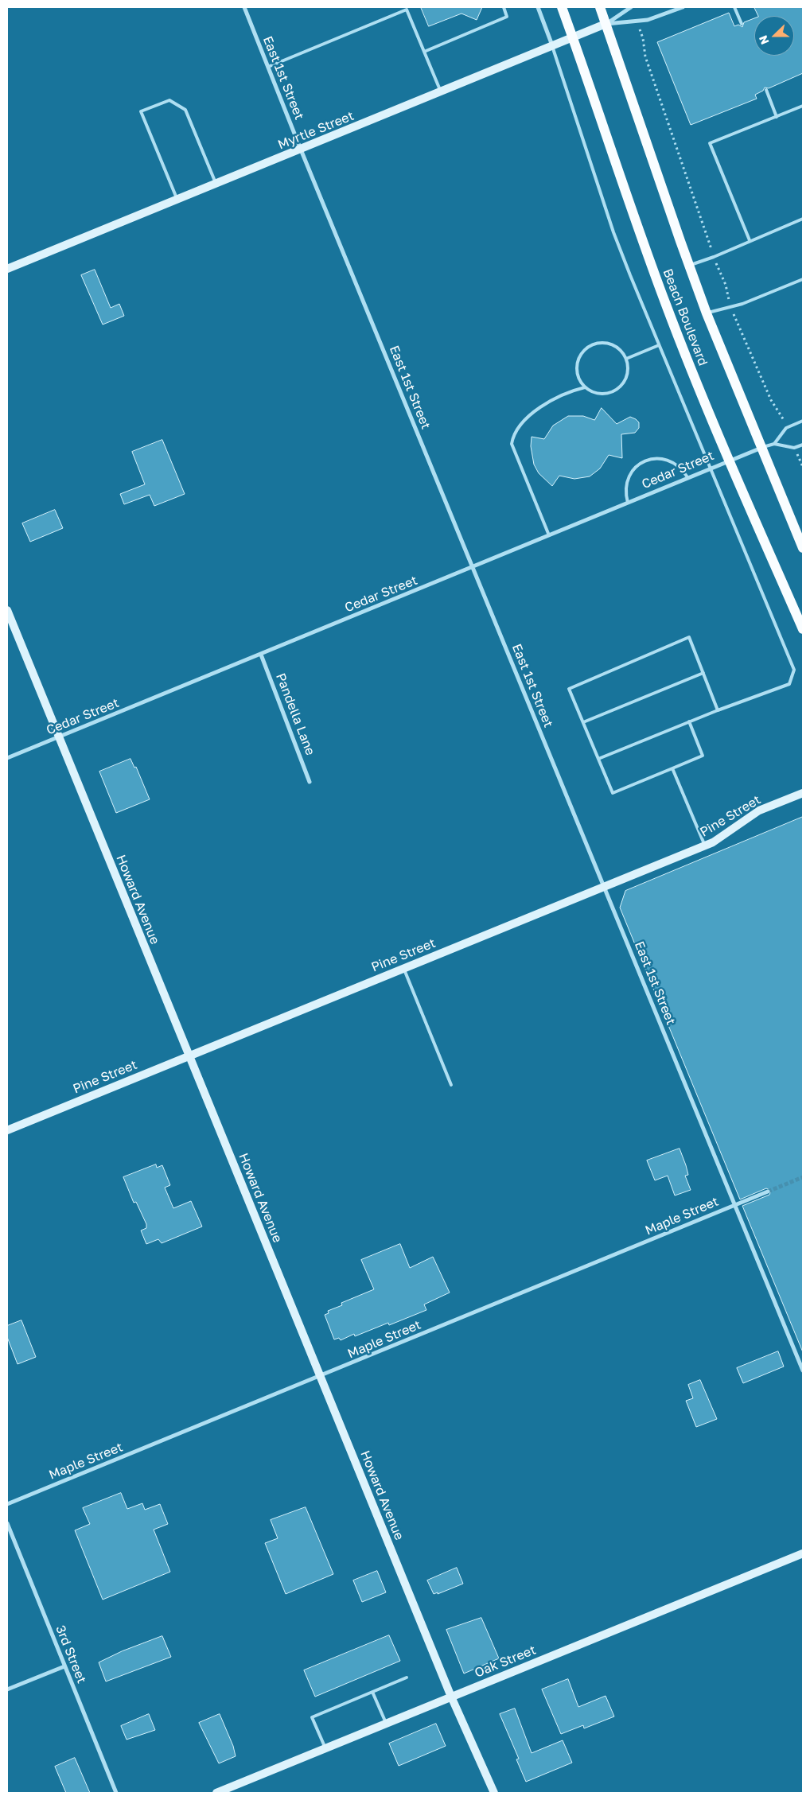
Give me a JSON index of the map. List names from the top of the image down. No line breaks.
{"streets":{"main road":["Myrtle Street","Beach Boulevard","Pine Street","Howard Avenue","Oak Street"],"street":["East 1st Street","Cedar Street","Pandella Lane","Maple Street","3rd Street"]},"crossings":[["East 1st Street","Myrtle Street"],["East 1st Street","Cedar Street"],["East 1st Street","Pine Street"],["East 1st Street","Maple Street"],["Myrtle Street","Beach Boulevard"],["Beach Boulevard","Cedar Street"],["Cedar Street","Pandella Lane"],["Cedar Street","Howard Avenue"],["Pine Street","Howard Avenue"],["Howard Avenue","Maple Street"],["Howard Avenue","Oak Street"]],"north":"left"}
